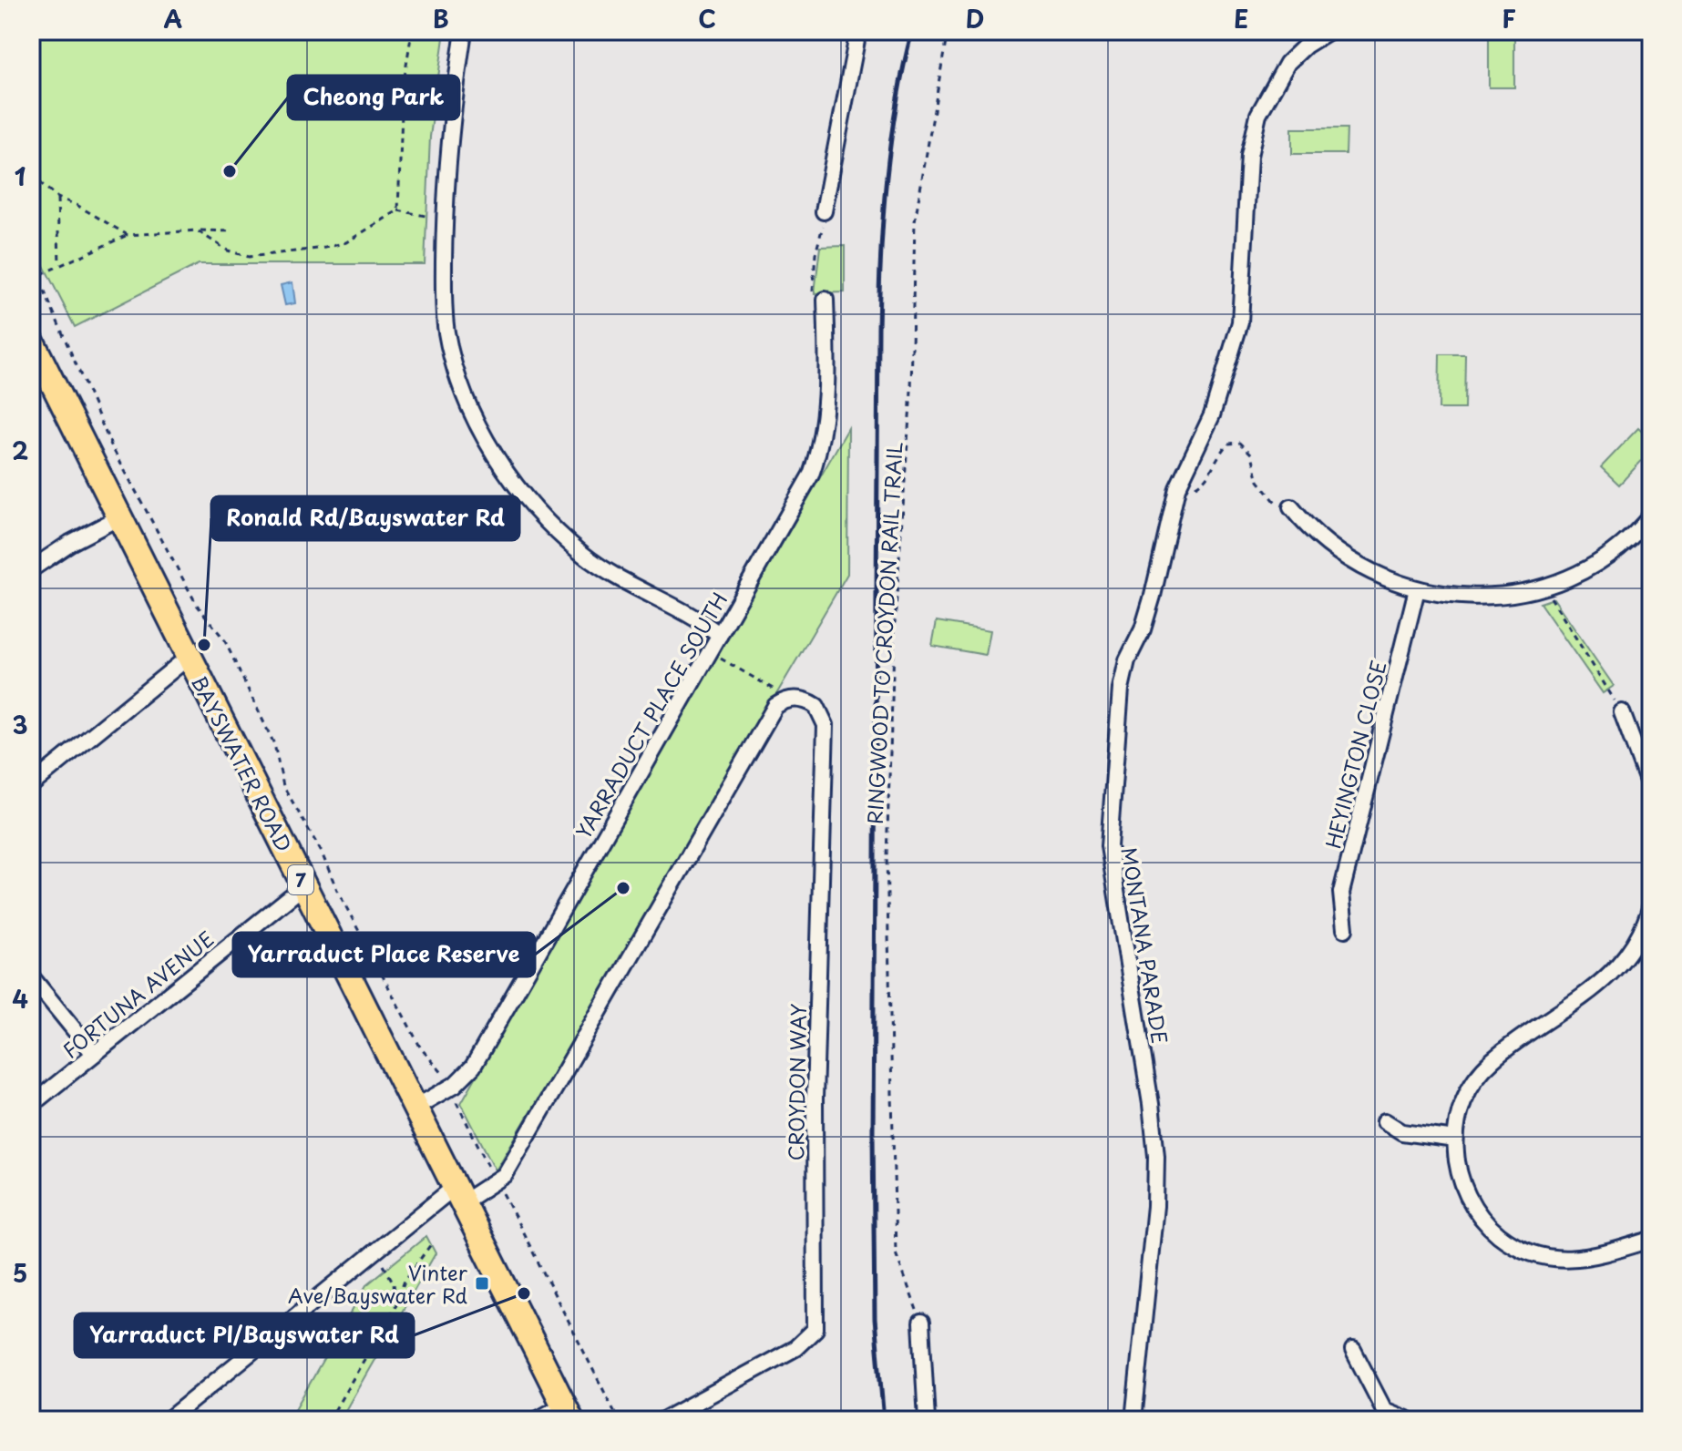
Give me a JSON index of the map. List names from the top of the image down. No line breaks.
{"streets":{"main road":["BAYSWATER ROAD","7"],"street":["YARRADUCT PLACE SOUTH","HEYINGTON CLOSE","MONTANA PARADE","FORTUNA AVENUE","CROYDON WAY"],"path":["RINGWOOD TO CROYDON RAIL TRAIL"]},"crossings":[["YARRADUCT PLACE SOUTH","BAYSWATER ROAD"],["BAYSWATER ROAD","FORTUNA AVENUE"]],"places":{"other":["Cheong Park","Ronald Rd/Bayswater Rd","Yarraduct Place Reserve","Yarraduct Pl/Bayswater Rd"],"transit":["Vinter Ave/Bayswater Rd"]},"grid":{"columns":["A","B","C","D","E","F"],"rows":["1","2","3","4","5"]}}
